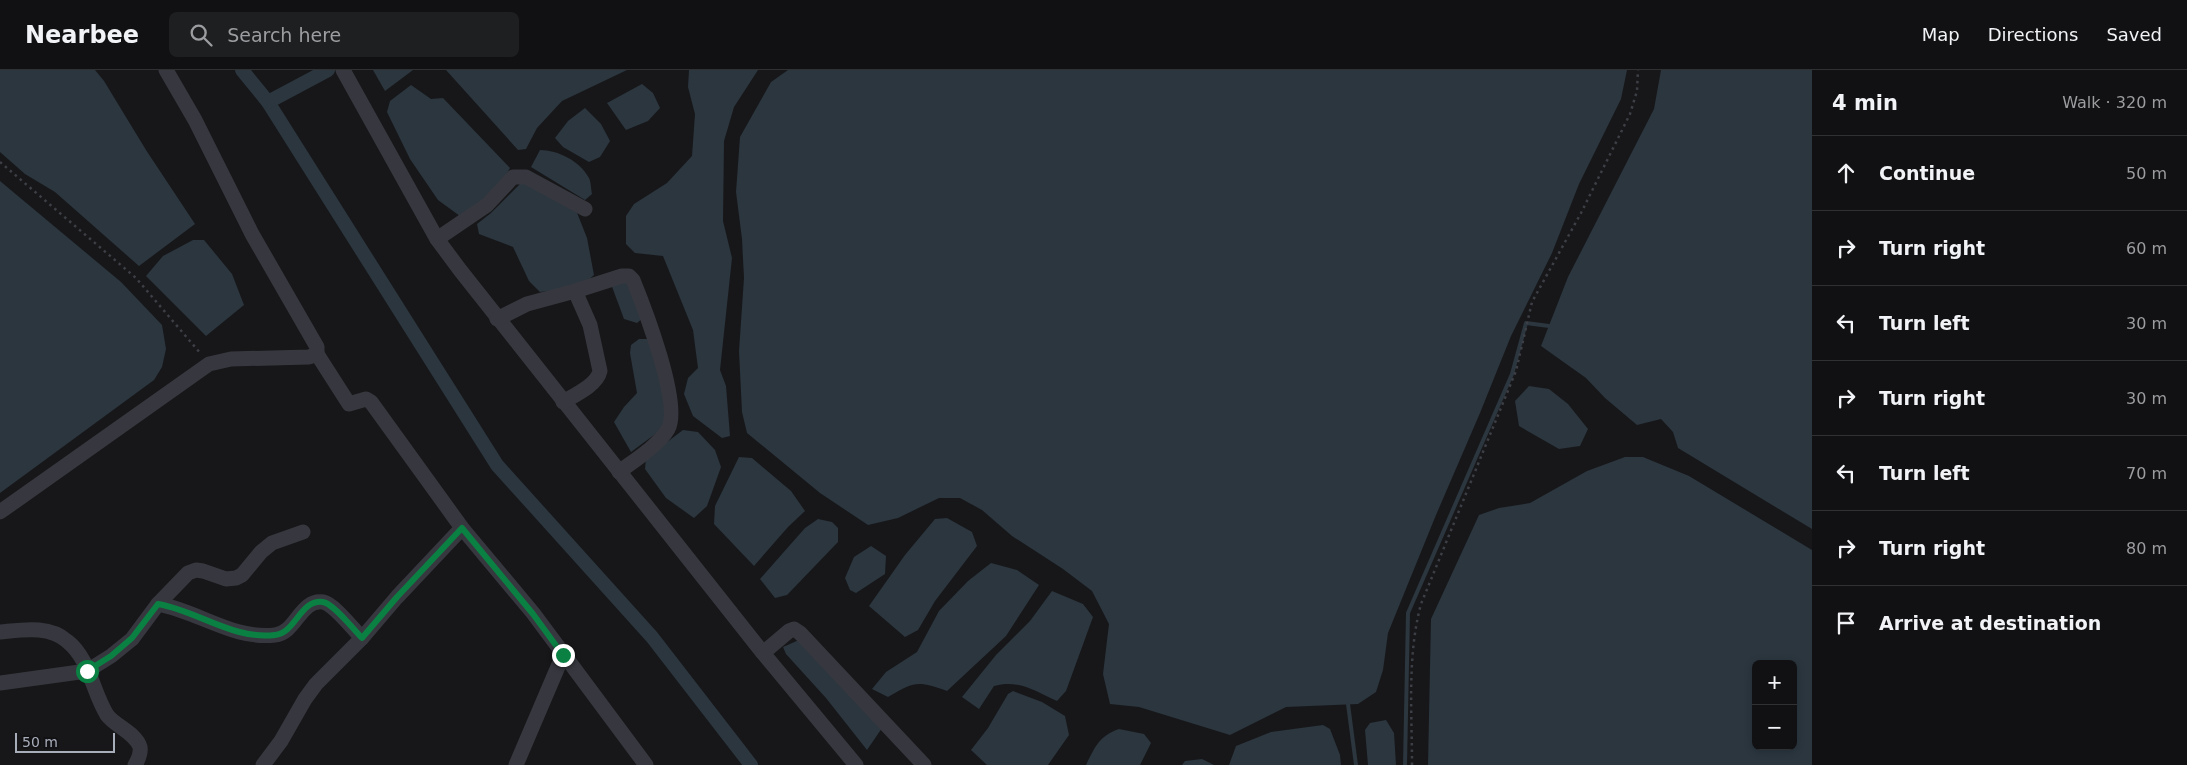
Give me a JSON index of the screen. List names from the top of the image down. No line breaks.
{"scale_bar":"50 m","page":{"header":"Nearbee","search":"Search here","nav":["Map","Directions","Saved"],"heading":["4 min","Walk · 320 m"],"list":[["Continue","50 m"],["Turn right","60 m"],["Turn left","30 m"],["Turn right","30 m"],["Turn left","70 m"],["Turn right","80 m"],"Arrive at destination"],"map_buttons":["+","−"],"scale":"50 m"}}
